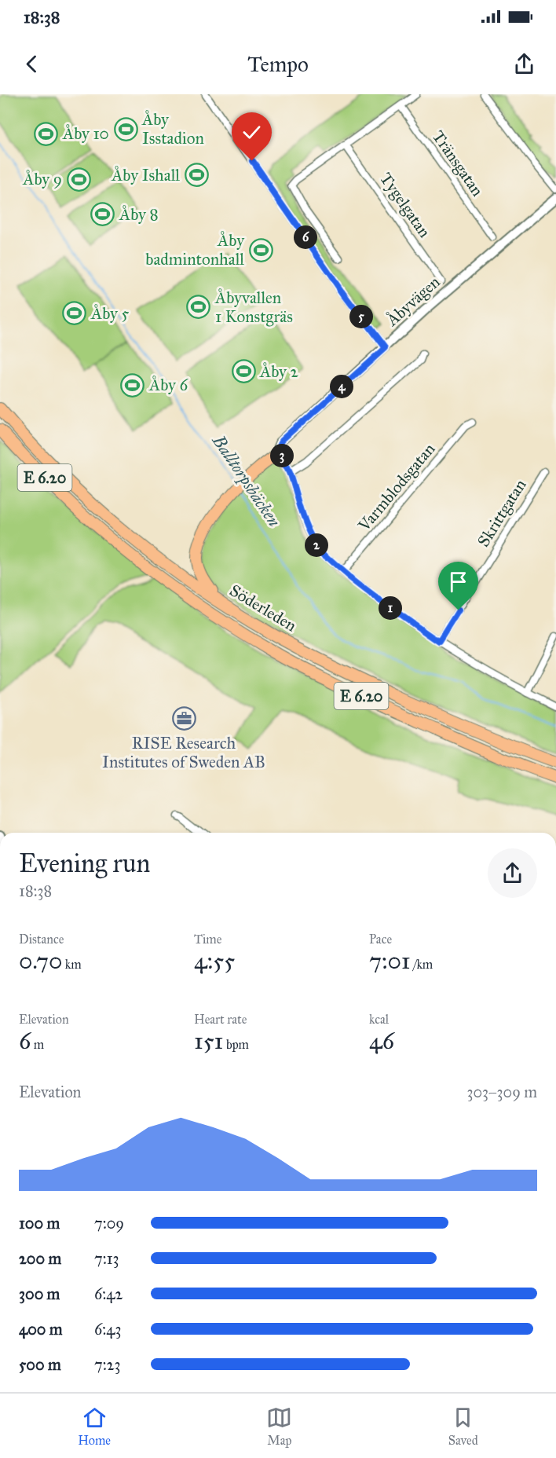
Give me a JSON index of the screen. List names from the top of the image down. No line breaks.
{"streets":{"highway":["E 6.20","Söderleden"],"street":["Tränsgatan","Tygelgatan","Åbyvägen","Varmblodsgatan","Skrittgatan"]},"water":["Balltorpsbäcken"],"places":{"sports":["Åby Isstadion","Åby 10","Åby Ishall","Åby 9","Åby 8","Åby badmintonhall","Åbyvallen 1 Konstgräs","Åby 5","Åby 2","Åby 6"],"office":["RISE Research Institutes of Sweden AB"]},"page":{"status":"18:38","header":"Tempo","pins":["6","5","4","3","2","1"],"heading":["Evening run","18:38"],"stats":[["Distance","0.70 km"],["Time","4:55"],["Pace","7:01 /km"],["Elevation","6 m"],["Heart rate","151 bpm"],["kcal","46"]],"chart":["Elevation","303–309 m"],"list":[{"name":"100 m","note":"7:09"},{"name":"200 m","note":"7:13"},{"name":"300 m","note":"6:42"},{"name":"400 m","note":"6:43"},{"name":"500 m","note":"7:23"}],"tabs":["Home","Map","Saved"]}}
